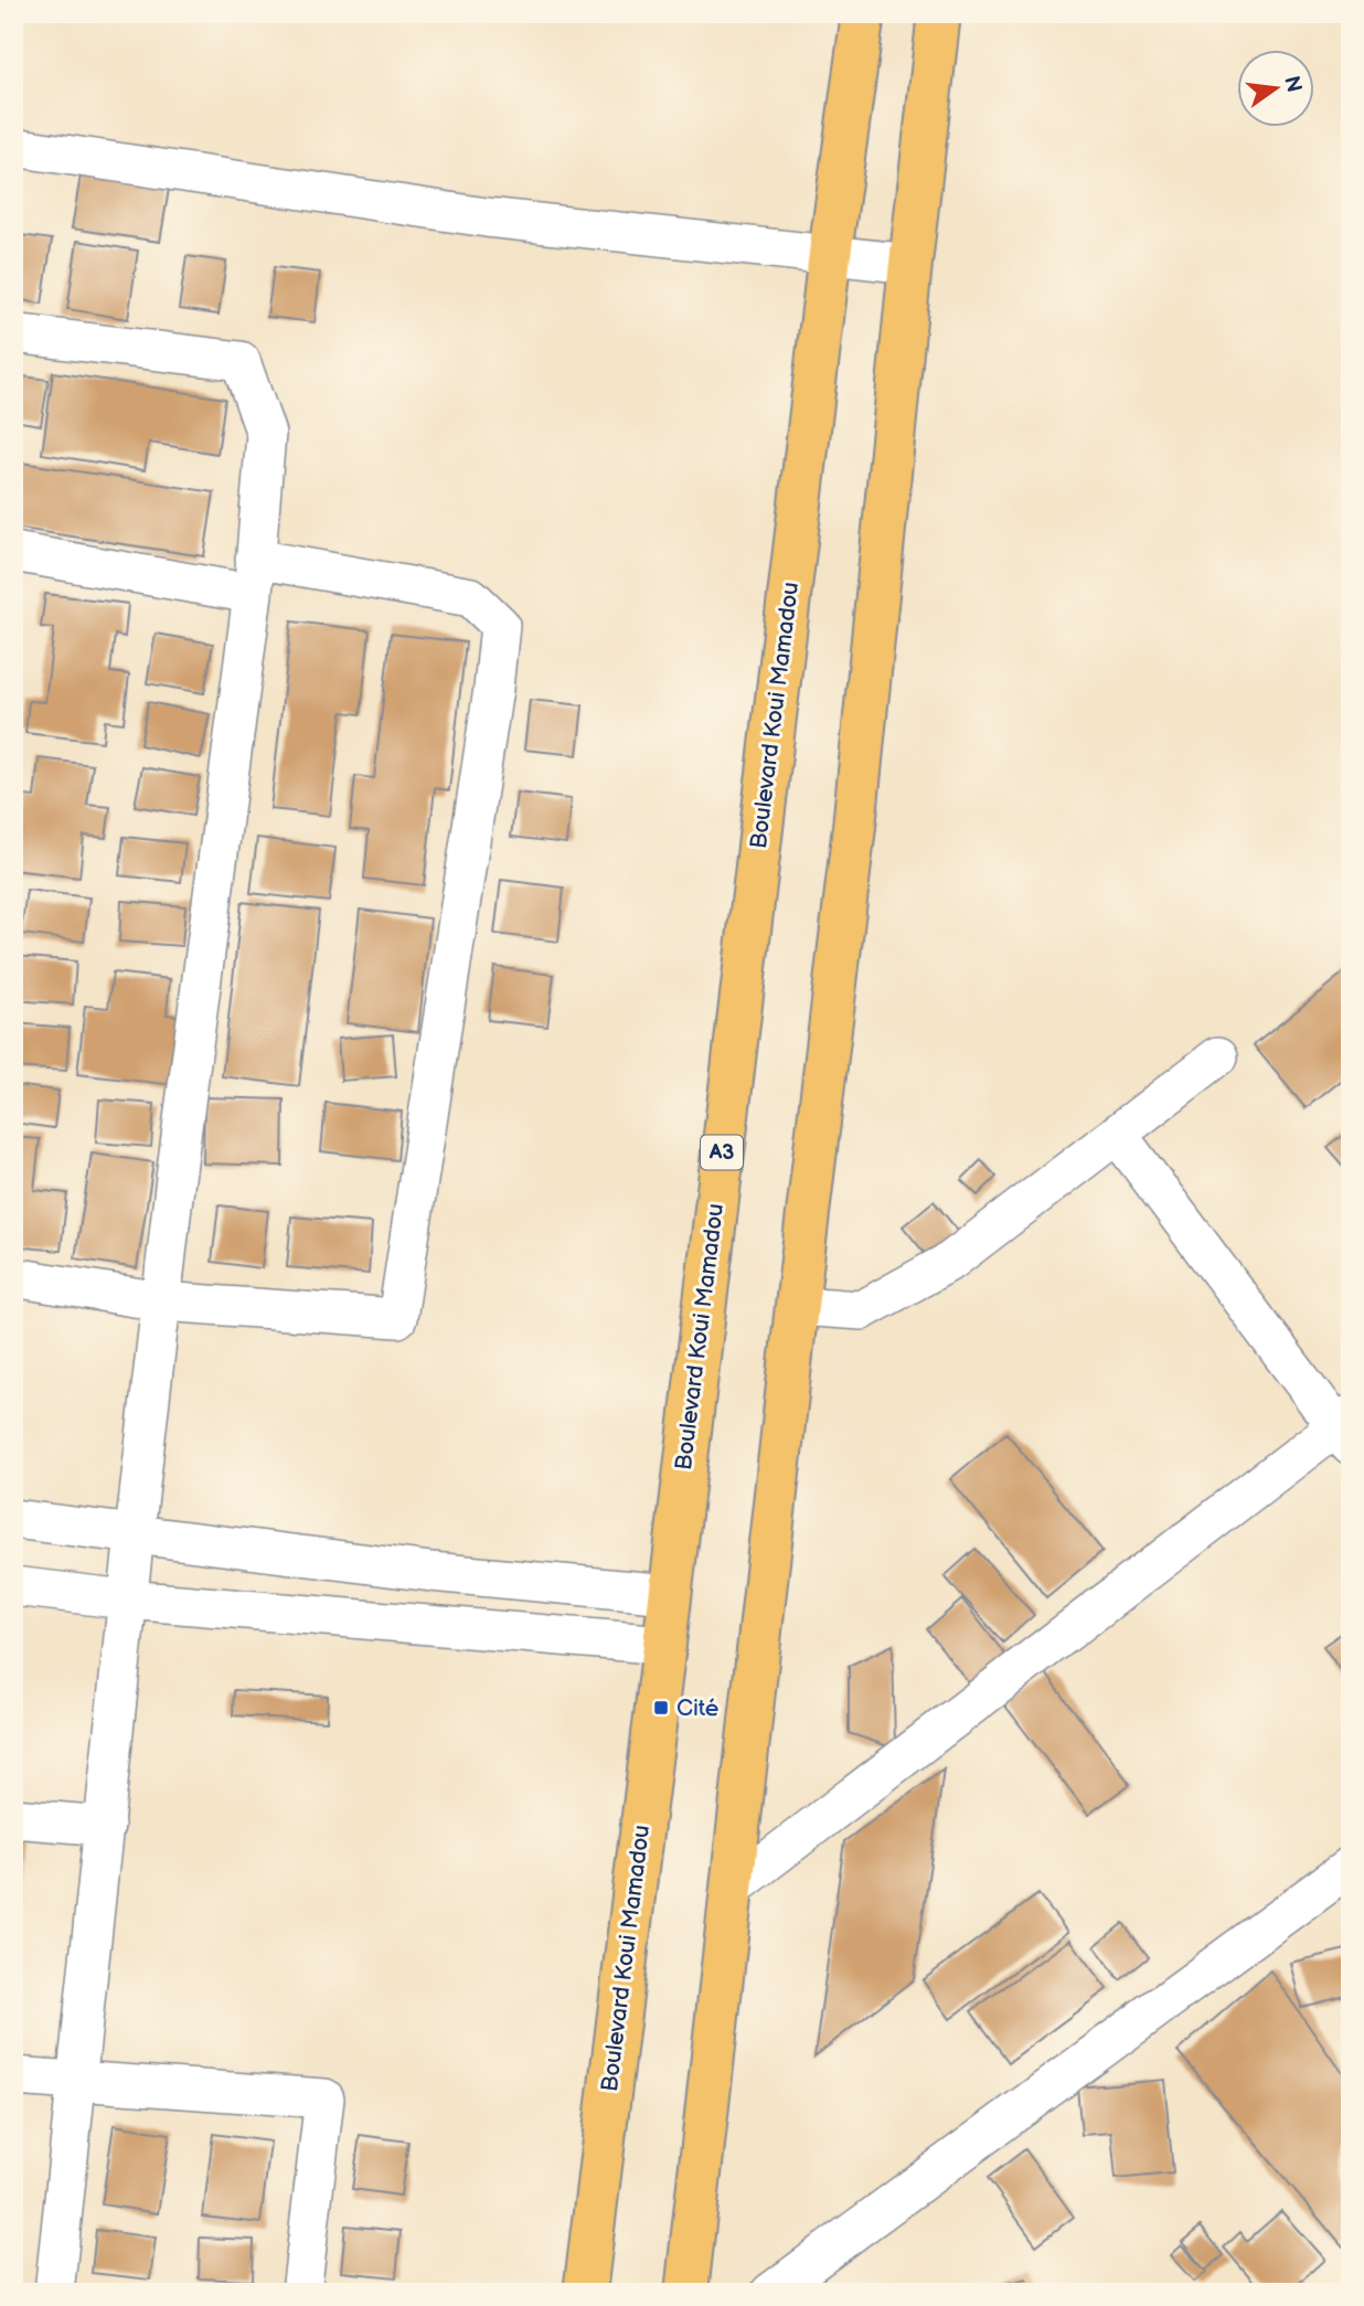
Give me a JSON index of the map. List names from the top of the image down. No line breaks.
{"streets":{"main road":["Boulevard Koui Mamadou","A3"]},"places":{"transit":["Cité"]},"north":"right"}
